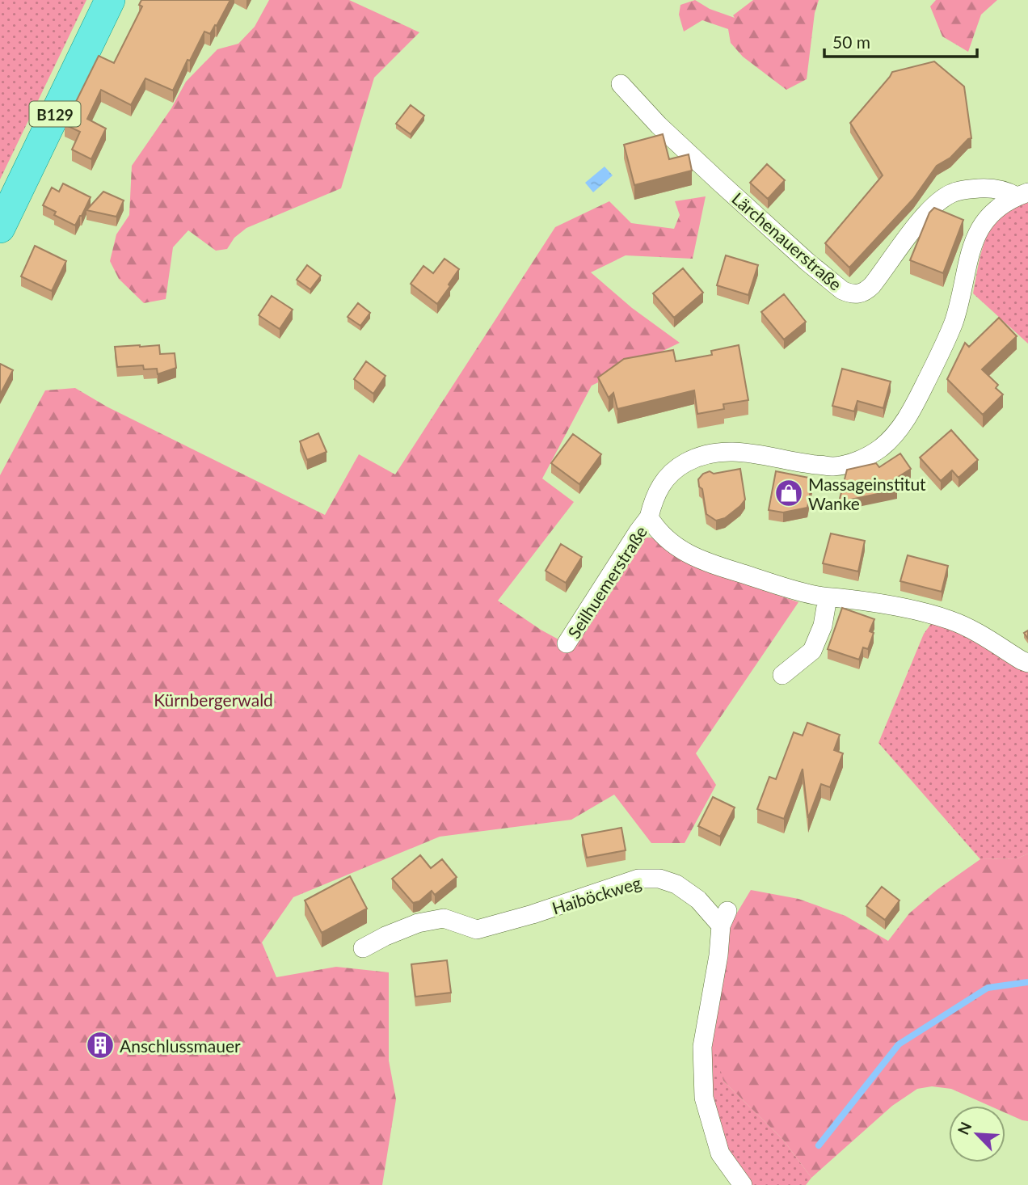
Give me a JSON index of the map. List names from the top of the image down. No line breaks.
{"streets":{"main road":["B129"],"street":["Lärchenauerstraße","Seilhuemerstraße","Haiböckweg"]},"crossings":[["Lärchenauerstraße","Seilhuemerstraße"]],"parks":["Kürnbergerwald"],"places":{"shop":["Massageinstitut Wanke"],"building":["Anschlussmauer"]},"scale_bar":"50 m","north":"top left"}
